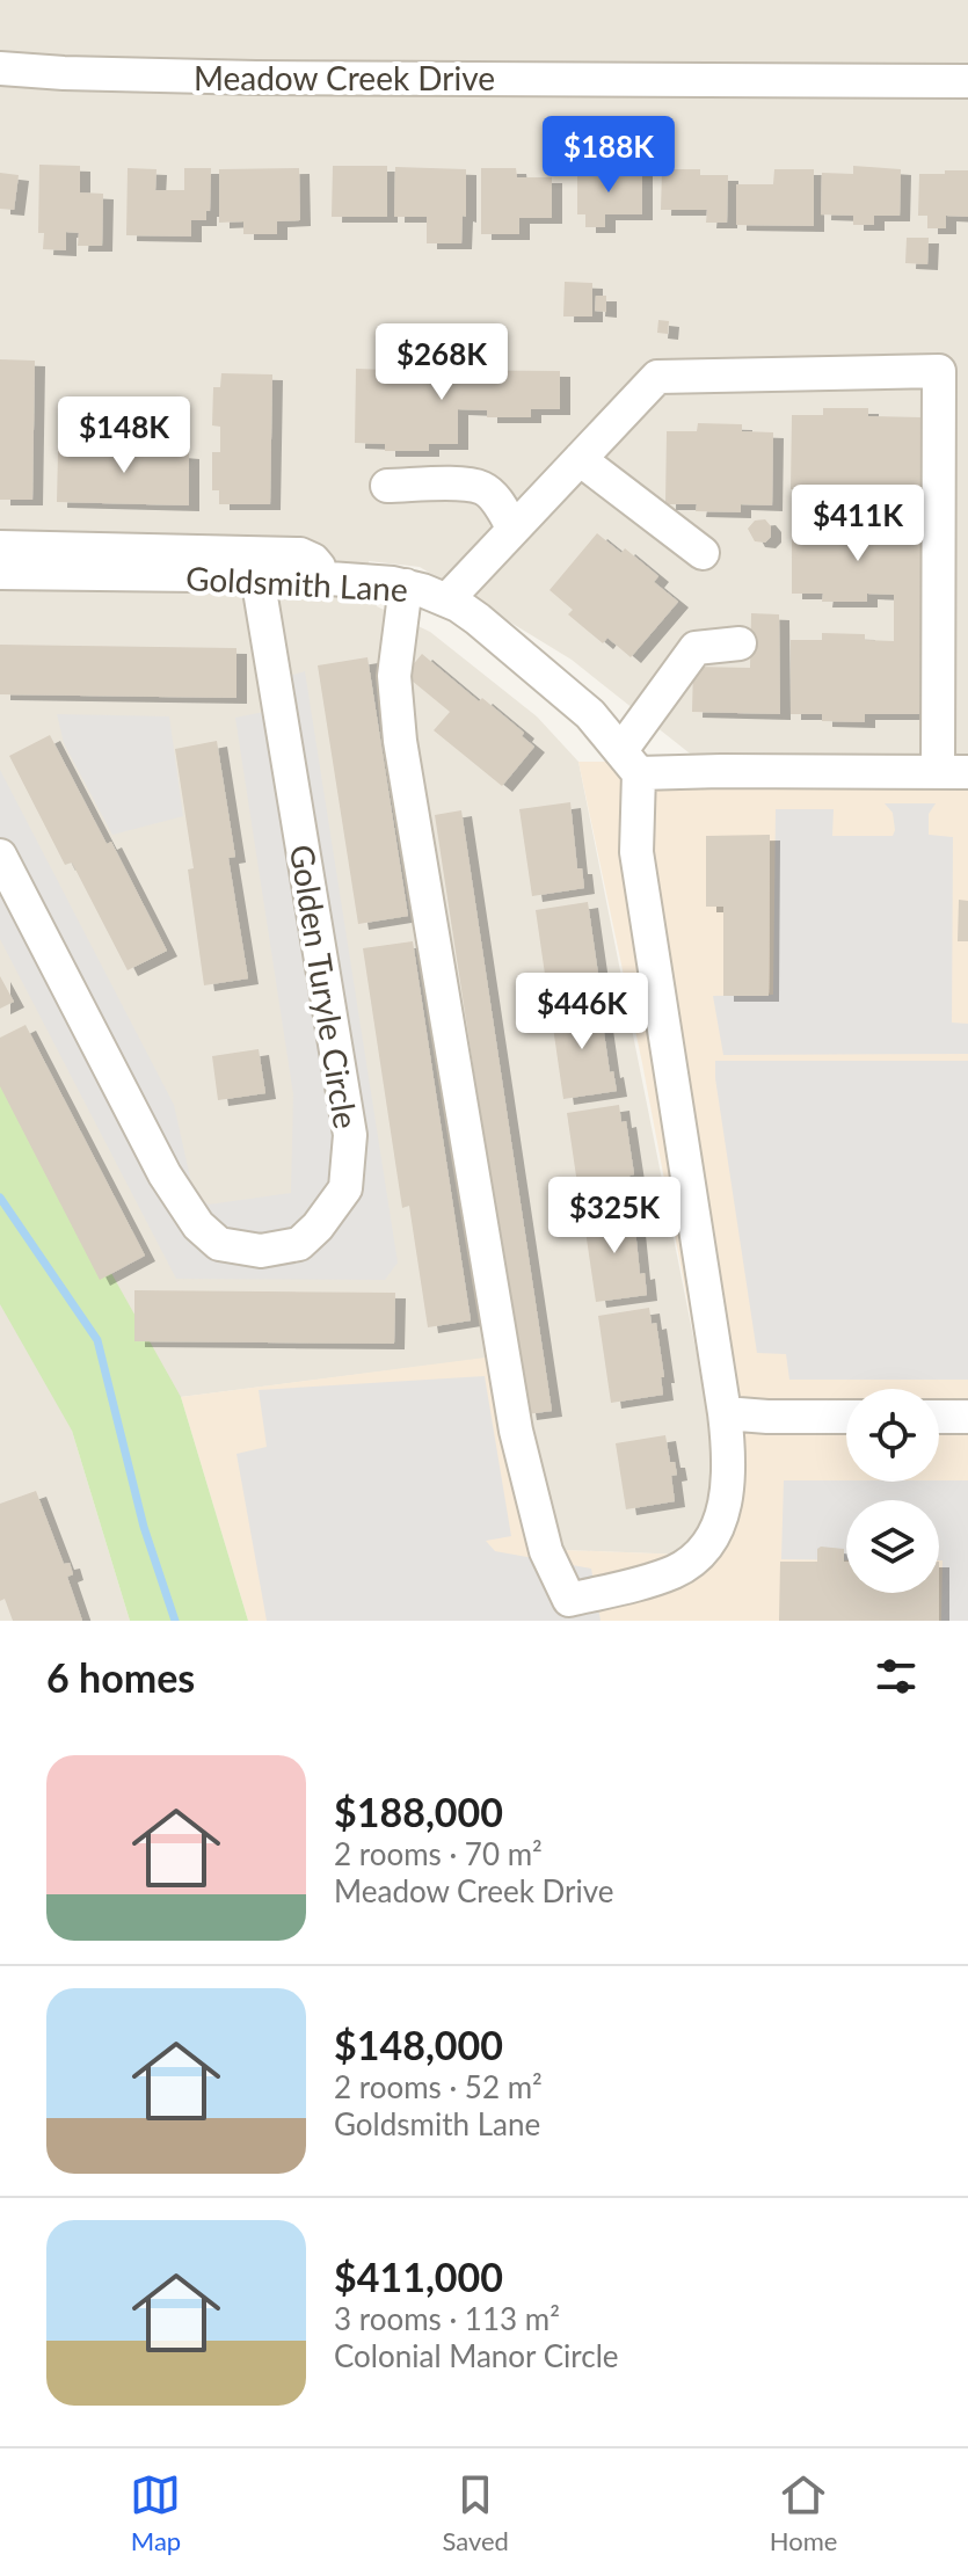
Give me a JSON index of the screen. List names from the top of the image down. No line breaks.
{"streets":{"street":["Meadow Creek Drive","Goldsmith Lane","Golden Turyle Circle"]},"crossings":[["Goldsmith Lane","Golden Turyle Circle"]],"page":{"price":["$188K","$268K","$148K","$411K","$446K","$325K"],"heading":"6 homes","list":[{"name":"$188,000","note":"2 rooms · 70 m² · Meadow Creek Drive"},{"name":"$148,000","note":"2 rooms · 52 m² · Goldsmith Lane"},{"name":"$411,000","note":"3 rooms · 113 m² · Colonial Manor Circle"}],"tabs":["Map","Saved","Home"]}}
